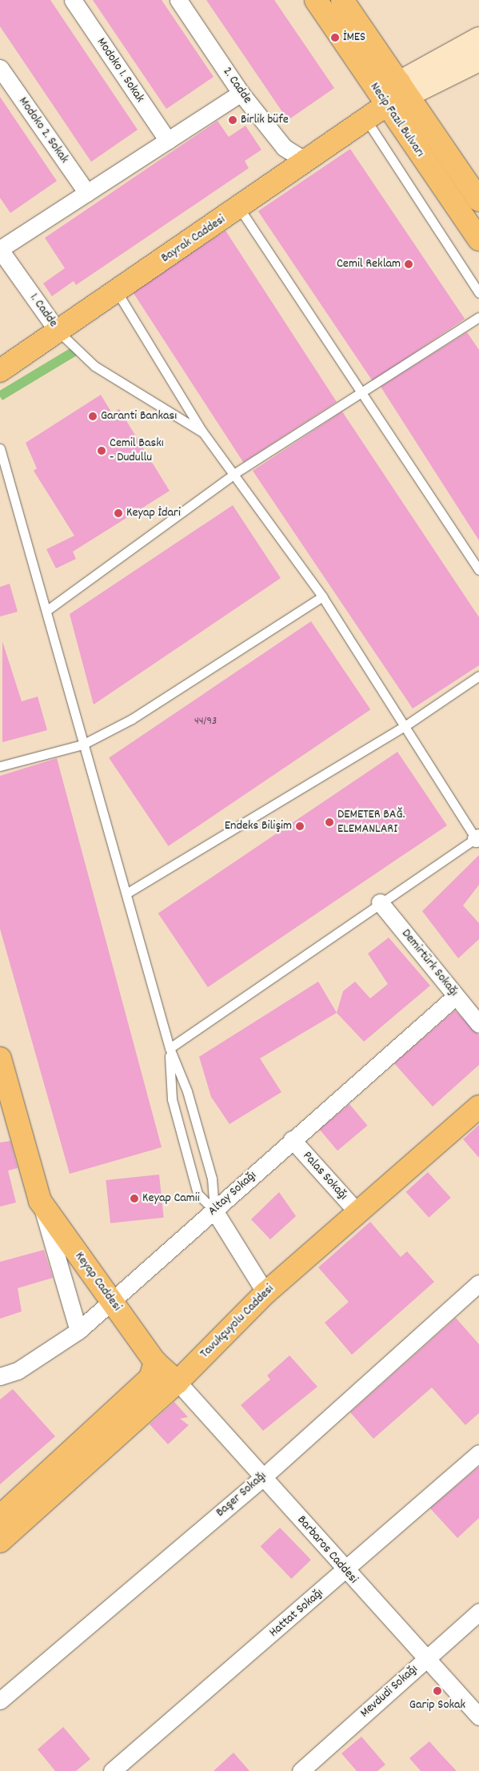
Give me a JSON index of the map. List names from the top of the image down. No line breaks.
{"streets":{"main road":["Necip Fazıl Bulvarı","Bayrak Caddesi","Keyap Caddesi","Tavukçuyolu Caddesi"],"street":["Modoko 1. Sokak","2. Cadde","Modoko 2. Sokak","1. Cadde","Demirtürk Sokağı","Palas Sokağı","Altay Sokağı","Başer Sokağı","Barbaros Caddesi","Hattat Sokağı","Mevdudi Sokağı"]},"crossings":[["2. Cadde","Bayrak Caddesi"],["Necip Fazıl Bulvarı","Bayrak Caddesi"],["Bayrak Caddesi","1. Cadde"],["Demirtürk Sokağı","Altay Sokağı"],["Palas Sokağı","Altay Sokağı"],["Palas Sokağı","Tavukçuyolu Caddesi"],["Altay Sokağı","Keyap Caddesi"],["Keyap Caddesi","Tavukçuyolu Caddesi"],["Keyap Caddesi","Barbaros Caddesi"],["Tavukçuyolu Caddesi","Barbaros Caddesi"],["Başer Sokağı","Barbaros Caddesi"],["Barbaros Caddesi","Hattat Sokağı"],["Barbaros Caddesi","Mevdudi Sokağı"]],"places":["İMES","Birlik büfe","Cemil Reklam","Garanti Bankası","Cemil Baskı - Dudullu","Keyap İdari","DEMETER BAĞ. ELEMANLARI","Endeks Bilişim","Keyap Camii","Garip Sokak"],"house_numbers":["44/93"]}
